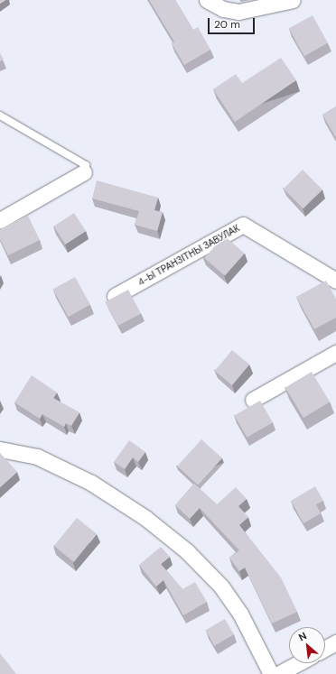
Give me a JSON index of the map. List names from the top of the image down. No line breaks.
{"streets":{"street":["4-Ы ТРАНЗІТНЫ ЗАВУЛАК"]},"scale_bar":"20 m","north":"top left"}
